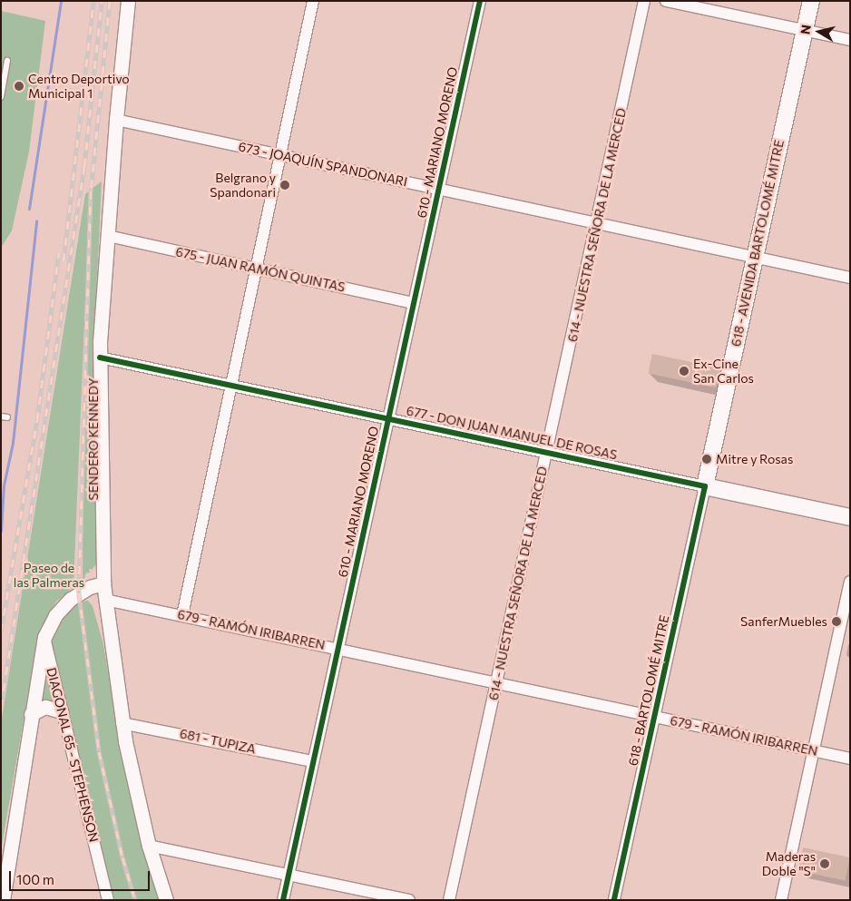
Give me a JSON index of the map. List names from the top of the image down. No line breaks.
{"streets":{"main road":["618 - AVENIDA BARTOLOMÉ MITRE","677 - DON JUAN MANUEL DE ROSAS"],"street":["610 - MARIANO MORENO","673 - JOAQUÍN SPANDONARI","614 - NUESTRA SEÑORA DE LA MERCED","675 - JUAN RAMÓN QUINTAS","679 - RAMÓN IRIBARREN","618 - BARTOLOMÉ MITRE","681 - TUPIZA","DIAGONAL 65 - STEPHENSON"]},"crossings":[["610 - MARIANO MORENO","673 - JOAQUÍN SPANDONARI"],["610 - MARIANO MORENO","675 - JUAN RAMÓN QUINTAS"],["610 - MARIANO MORENO","677 - DON JUAN MANUEL DE ROSAS"],["610 - MARIANO MORENO","679 - RAMÓN IRIBARREN"],["610 - MARIANO MORENO","681 - TUPIZA"],["673 - JOAQUÍN SPANDONARI","614 - NUESTRA SEÑORA DE LA MERCED"],["673 - JOAQUÍN SPANDONARI","618 - AVENIDA BARTOLOMÉ MITRE"],["614 - NUESTRA SEÑORA DE LA MERCED","677 - DON JUAN MANUEL DE ROSAS"],["614 - NUESTRA SEÑORA DE LA MERCED","679 - RAMÓN IRIBARREN"],["618 - AVENIDA BARTOLOMÉ MITRE","677 - DON JUAN MANUEL DE ROSAS"],["618 - AVENIDA BARTOLOMÉ MITRE","618 - BARTOLOMÉ MITRE"],["677 - DON JUAN MANUEL DE ROSAS","618 - BARTOLOMÉ MITRE"],["679 - RAMÓN IRIBARREN","618 - BARTOLOMÉ MITRE"]],"parks":["Paseo de las Palmeras"],"places":["Centro Deportivo Municipal 1","Belgrano y Spandonari","Ex-Cine San Carlos","Mitre y Rosas","SanferMuebles","Maderas Doble \"S\""],"scale_bar":"100 m","north":"left"}
